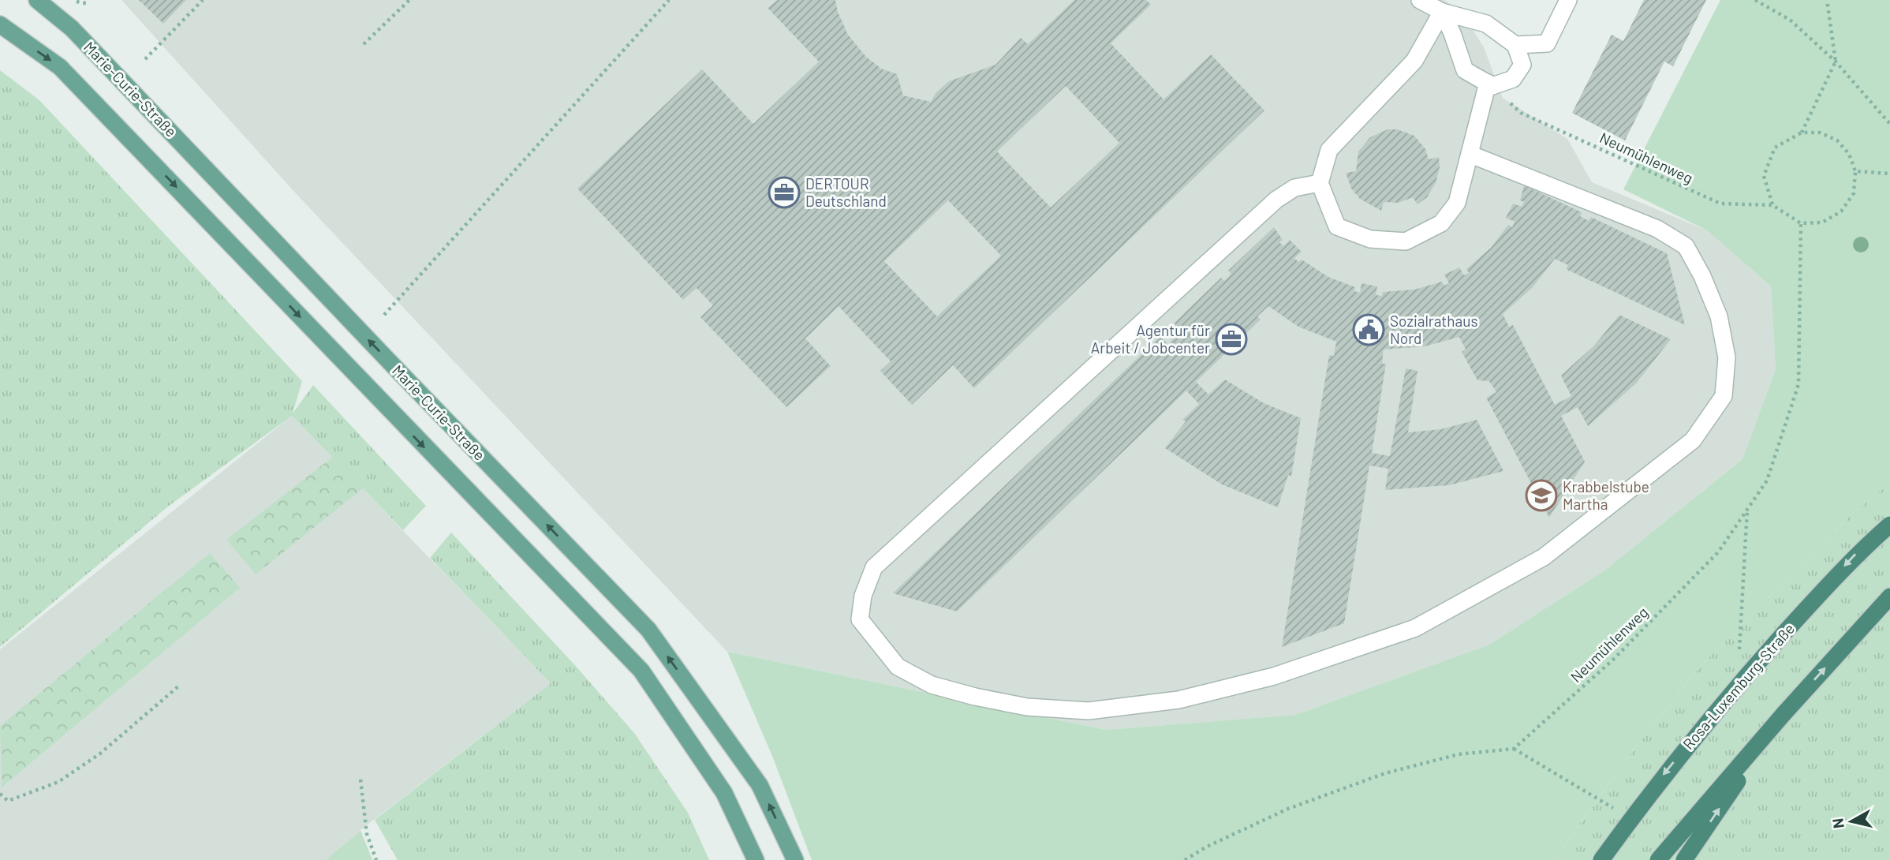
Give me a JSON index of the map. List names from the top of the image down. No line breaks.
{"streets":{"highway":["Rosa-Luxemburg-Straße"],"main road":["Marie-Curie-Straße"],"path":["Neumühlenweg"]},"places":{"office":["DERTOUR Deutschland","Agentur für Arbeit / Jobcenter"],"public building":["Sozialrathaus Nord"],"school or university":["Krabbelstube Martha"]},"north":"left"}
